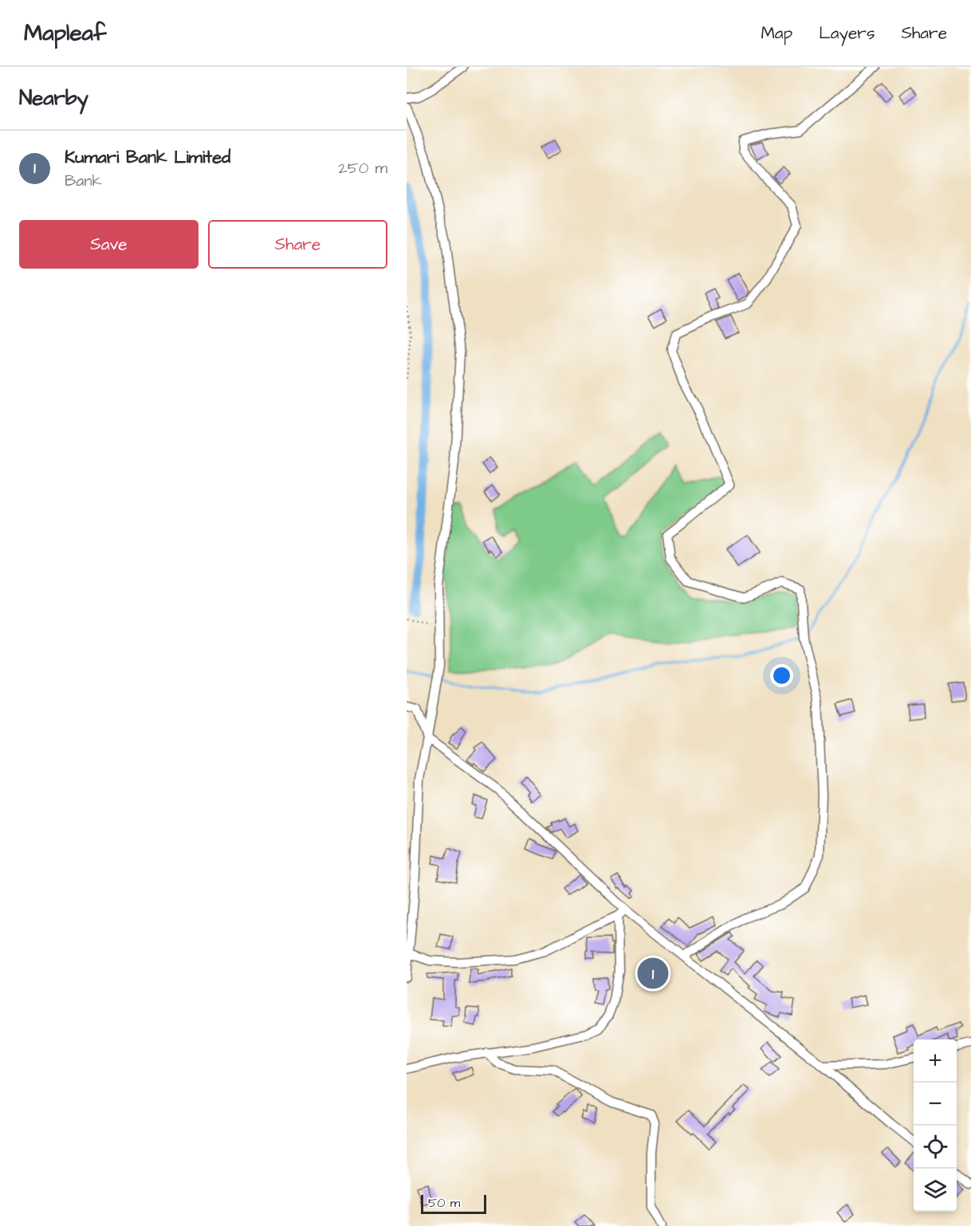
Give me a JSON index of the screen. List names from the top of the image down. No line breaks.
{"scale_bar":"50 m","page":{"header":"Mapleaf","nav":["Map","Layers","Share"],"heading":"Nearby","list":[{"mark":"1","name":"Kumari Bank Limited","note":"Bank","value":"250 m"}],"buttons":["Save","Share"],"pins":"1","map_buttons":["+","−"],"scale":"50 m"}}
